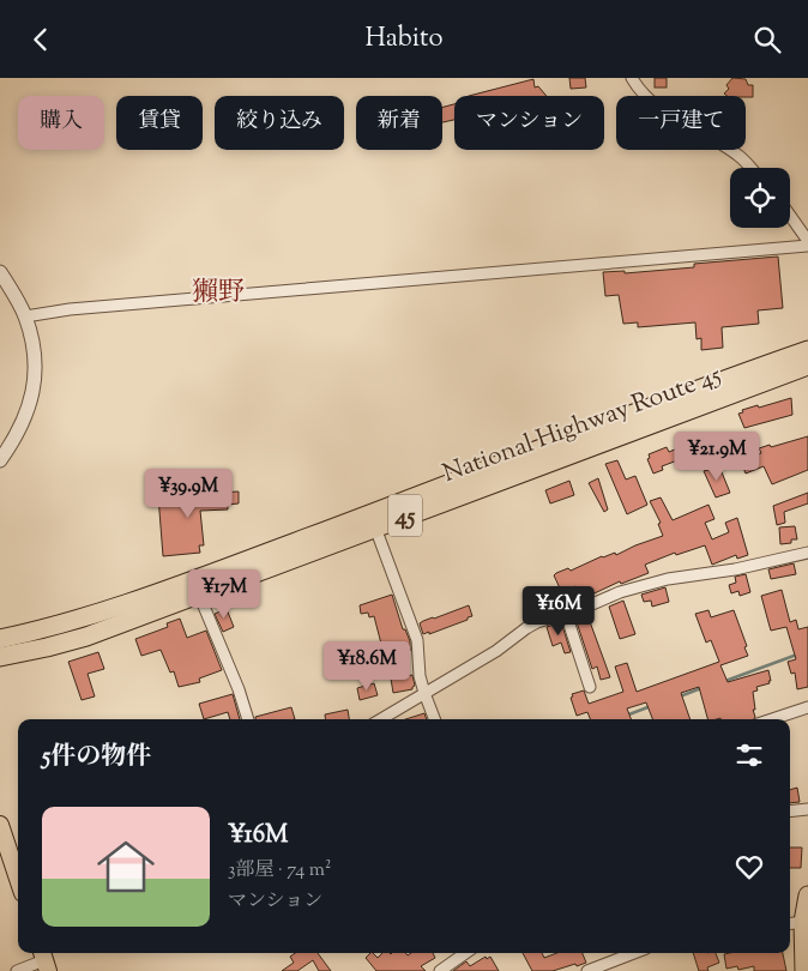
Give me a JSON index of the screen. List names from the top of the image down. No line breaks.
{"streets":{"highway":["National Highway Route 45","45"]},"districts":["獺野"],"page":{"header":"Habito","chip":["購入","賃貸","絞り込み","新着","マンション","一戸建て"],"price":["¥21.9M","¥39.9M","¥17M","¥16M","¥18.6M"],"heading":"5件の物件","list":[{"name":"¥16M","note":"3部屋 · 74 m² · マンション"}]}}
